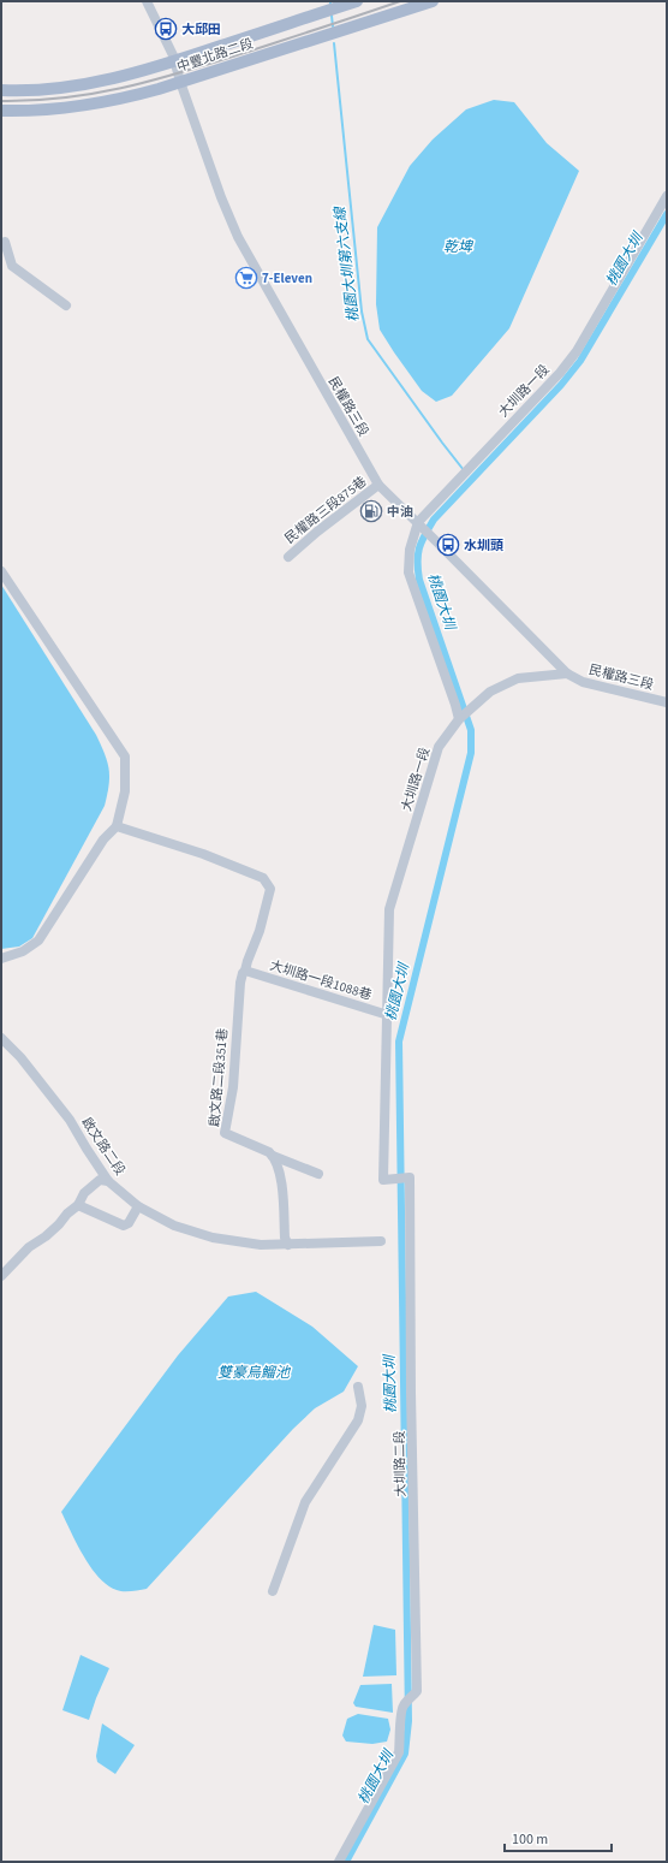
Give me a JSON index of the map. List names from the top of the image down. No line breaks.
{"streets":{"main road":["中豐北路二段"],"street":["大圳路一段","民權路三段","民權路三段875巷","大圳路一段1088巷","啟文路二段351巷","啟文路二段","大圳路二段"]},"crossings":[["中豐北路二段","民權路三段"],["大圳路一段","民權路三段"],["大圳路一段","大圳路一段1088巷"],["大圳路一段","大圳路二段"],["民權路三段","民權路三段875巷"],["大圳路一段1088巷","啟文路二段351巷"]],"water":["乾埤","桃園大圳","桃園大圳第六支線","雙豪烏鰡池"],"places":{"bus stop":["大邱田","水圳頭"],"supermarket":["7-Eleven"],"fuel station":["中油"]},"scale_bar":"100 m"}
